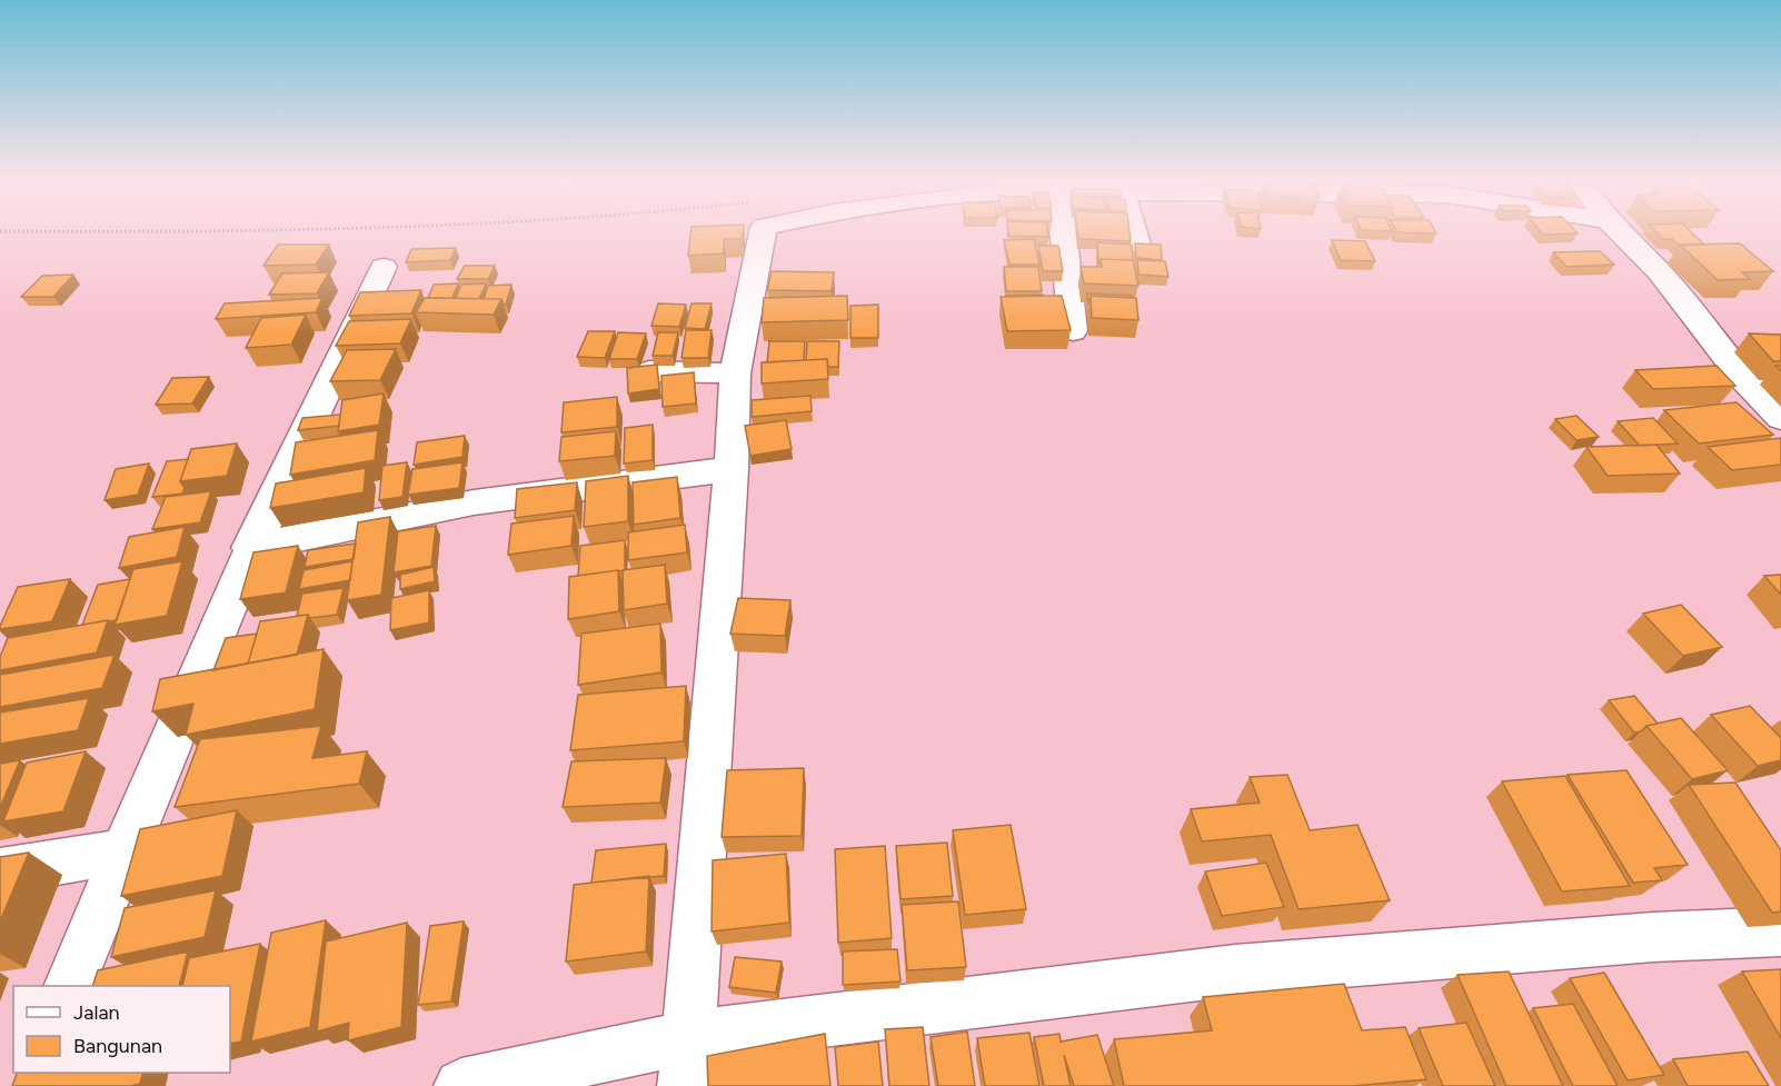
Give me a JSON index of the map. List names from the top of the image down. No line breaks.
{"legend":["Jalan","Bangunan"]}
